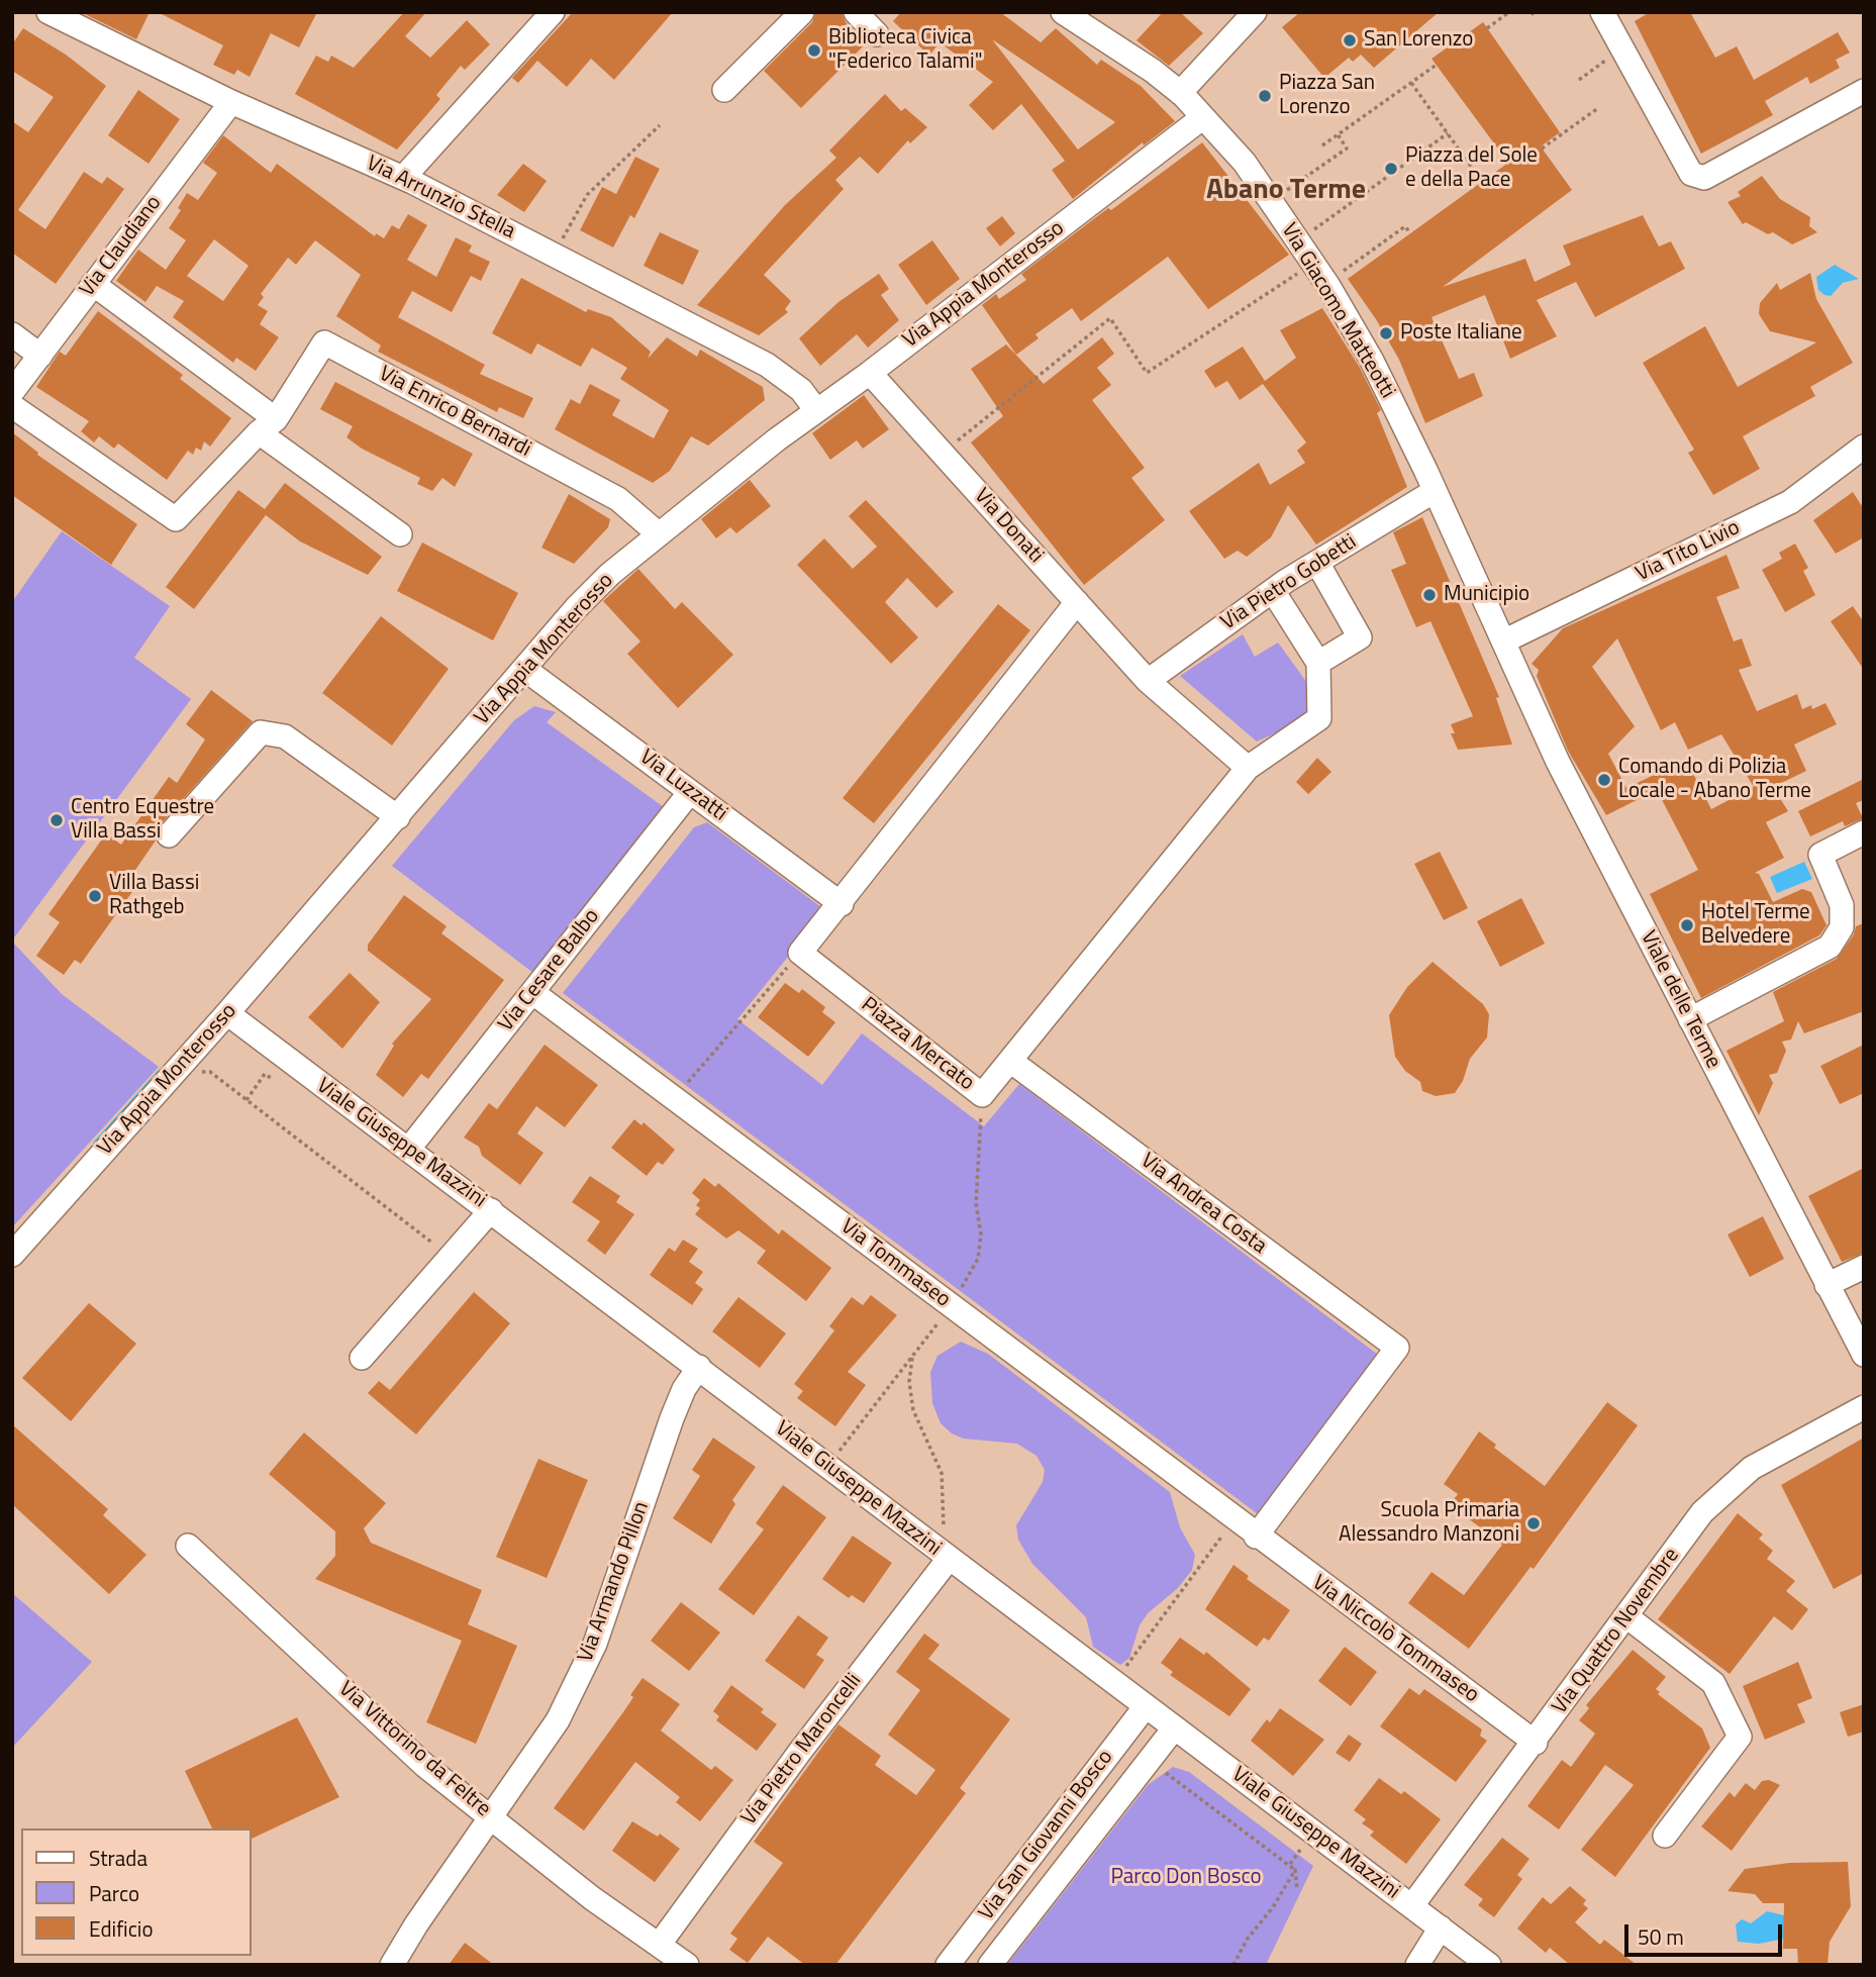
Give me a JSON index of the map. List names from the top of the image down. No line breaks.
{"streets":{"street":["Via Arrunzio Stella","Via Claudiano","Via Appia Monterosso","Via Giacomo Matteotti","Via Enrico Bernardi","Via Donati","Via Tito Livio","Via Pietro Gobetti","Via Luzzatti","Via Cesare Balbo","Viale delle Terme","Piazza Mercato","Viale Giuseppe Mazzini","Via Andrea Costa","Via Tommaseo","Via Armando Pillon","Via Quattro Novembre","Via Niccolò Tommaseo","Via Vittorino da Feltre","Via Pietro Maroncelli","Via San Giovanni Bosco"]},"crossings":[["Via Arrunzio Stella","Via Claudiano"],["Via Arrunzio Stella","Via Appia Monterosso"],["Via Appia Monterosso","Via Giacomo Matteotti"],["Via Appia Monterosso","Via Enrico Bernardi"],["Via Appia Monterosso","Via Donati"],["Via Appia Monterosso","Via Luzzatti"],["Via Appia Monterosso","Viale Giuseppe Mazzini"],["Via Giacomo Matteotti","Via Tito Livio"],["Via Giacomo Matteotti","Via Pietro Gobetti"],["Via Giacomo Matteotti","Viale delle Terme"],["Via Donati","Via Pietro Gobetti"],["Via Tito Livio","Viale delle Terme"],["Via Luzzatti","Via Cesare Balbo"],["Via Cesare Balbo","Viale Giuseppe Mazzini"],["Via Cesare Balbo","Via Tommaseo"],["Piazza Mercato","Via Andrea Costa"],["Viale Giuseppe Mazzini","Via Armando Pillon"],["Viale Giuseppe Mazzini","Via Quattro Novembre"],["Viale Giuseppe Mazzini","Via Pietro Maroncelli"],["Viale Giuseppe Mazzini","Via San Giovanni Bosco"],["Via Andrea Costa","Via Tommaseo"],["Via Andrea Costa","Via Niccolò Tommaseo"],["Via Tommaseo","Via Niccolò Tommaseo"],["Via Armando Pillon","Via Vittorino da Feltre"],["Via Quattro Novembre","Via Niccolò Tommaseo"],["Via Vittorino da Feltre","Via Pietro Maroncelli"]],"districts":["Abano Terme"],"parks":["Parco Don Bosco"],"places":["San Lorenzo","Biblioteca Civica \"Federico Talami\"","Piazza San Lorenzo","Piazza del Sole e della Pace","Poste Italiane","Municipio","Comando di Polizia Locale - Abano Terme","Centro Equestre Villa Bassi","Villa Bassi Rathgeb","Hotel Terme Belvedere","Scuola Primaria Alessandro Manzoni"],"legend":["Strada","Parco","Edificio"],"scale_bar":"50 m"}
